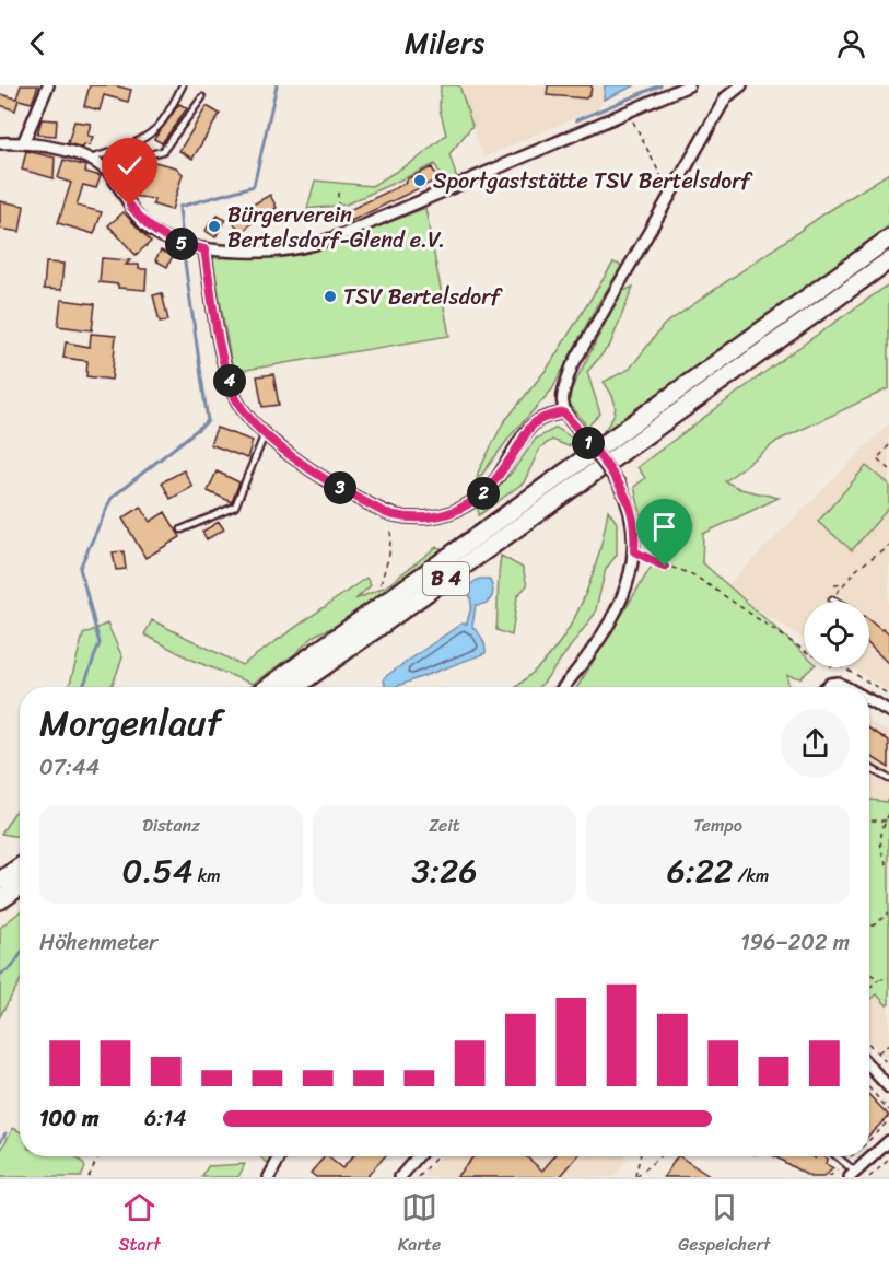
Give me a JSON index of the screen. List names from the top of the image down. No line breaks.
{"streets":{"highway":["B 4"]},"places":["Sportgaststätte TSV Bertelsdorf","Bürgerverein Bertelsdorf-Glend e.V.","TSV Bertelsdorf"],"page":{"header":"Milers","pins":["5","4","1","3","2"],"heading":["Morgenlauf","07:44"],"stats":[["Distanz","0.54 km"],["Zeit","3:26"],["Tempo","6:22 /km"]],"chart":["Höhenmeter","196–202 m"],"list":[{"name":"100 m","note":"6:14"}],"tabs":["Start","Karte","Gespeichert"]}}
